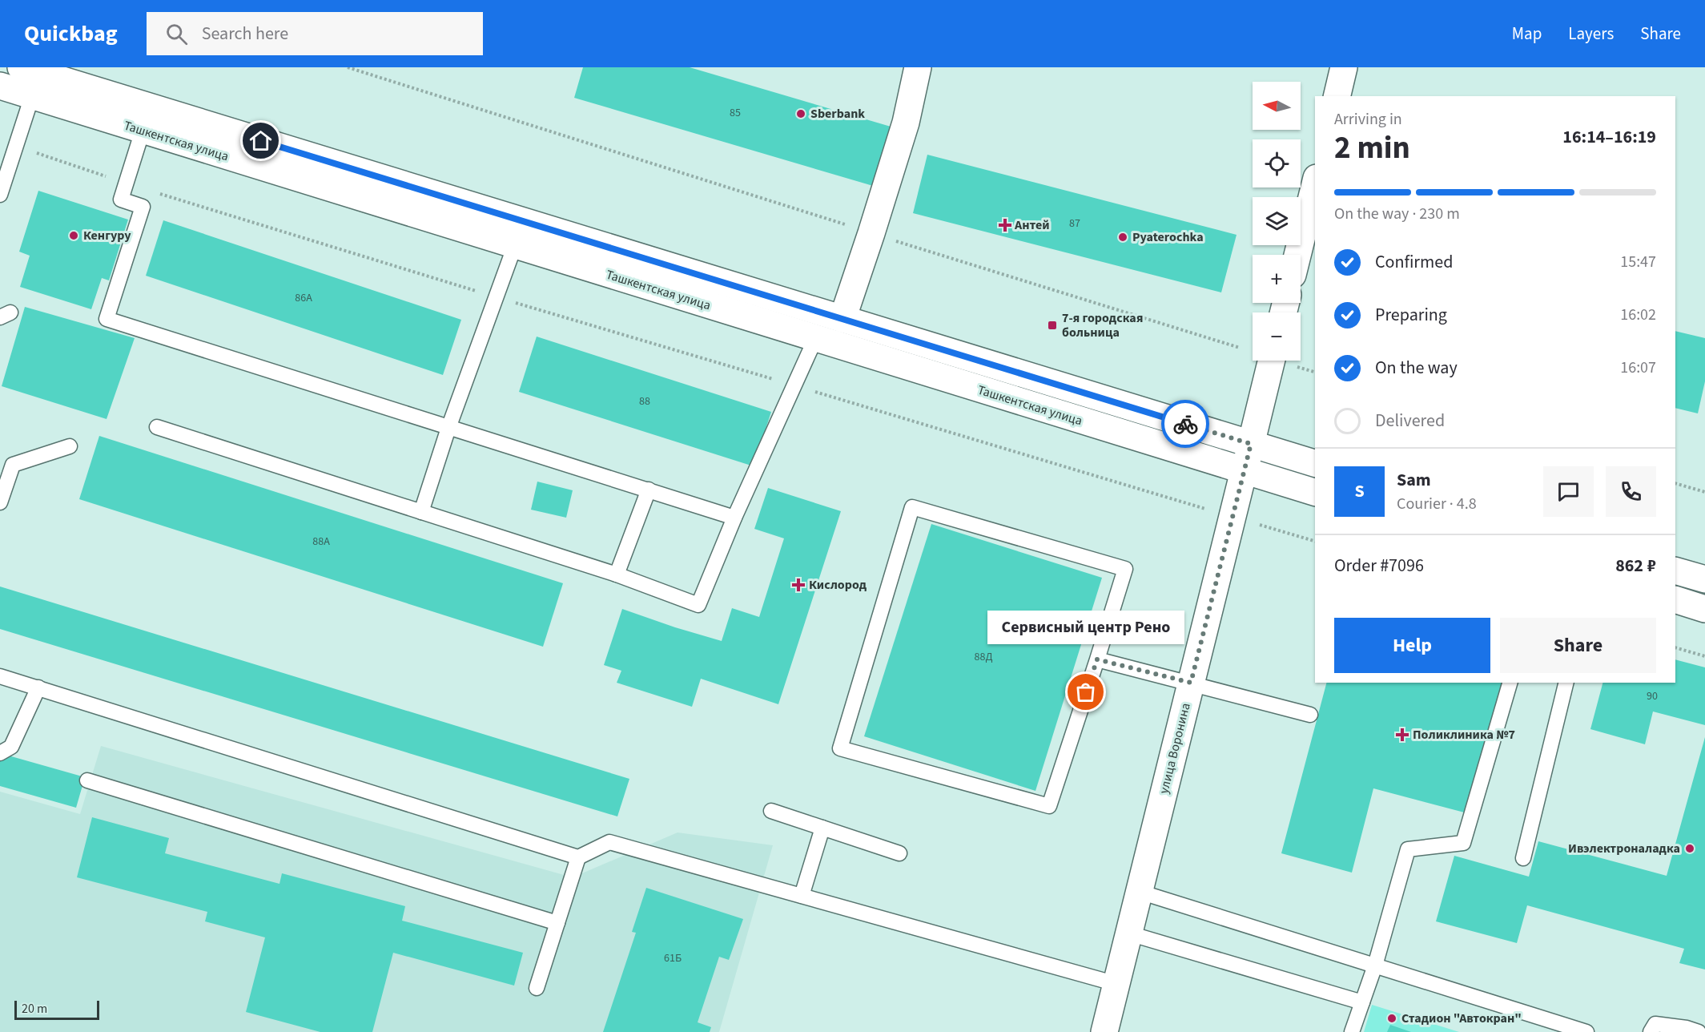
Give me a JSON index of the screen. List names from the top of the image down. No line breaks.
{"streets":{"main road":["Ташкентская улица","улица Воронина"]},"crossings":[["Ташкентская улица","улица Воронина"]],"places":{"other":["Sberbank","Кенгуру","Pyaterochka","Сервисный центр Рено","Ивэлектроналадка","Стадион \"Автокран\""],"health":["Антей","Кислород","Поликлиника №7"],"transit":["7-я городская больница"]},"house_numbers":["85","87","86А","88","88А","88Д","90","61Б"],"scale_bar":"20 m","north":"left","page":{"header":"Quickbag","search":"Search here","nav":["Map","Layers","Share"],"map_buttons":["+","−"],"heading":["2 min","Arriving in","16:14–16:19"],"panel":["Sam","Courier · 4.8","Order #7096","862 ₽"],"bar":"On the way · 230 m","list":[["Confirmed","15:47"],["Preparing","16:02"],["On the way","16:07"],"Delivered"],"round":"S","buttons":["Help","Share"],"bubble":"Сервисный центр Рено","scale":"20 m"}}
